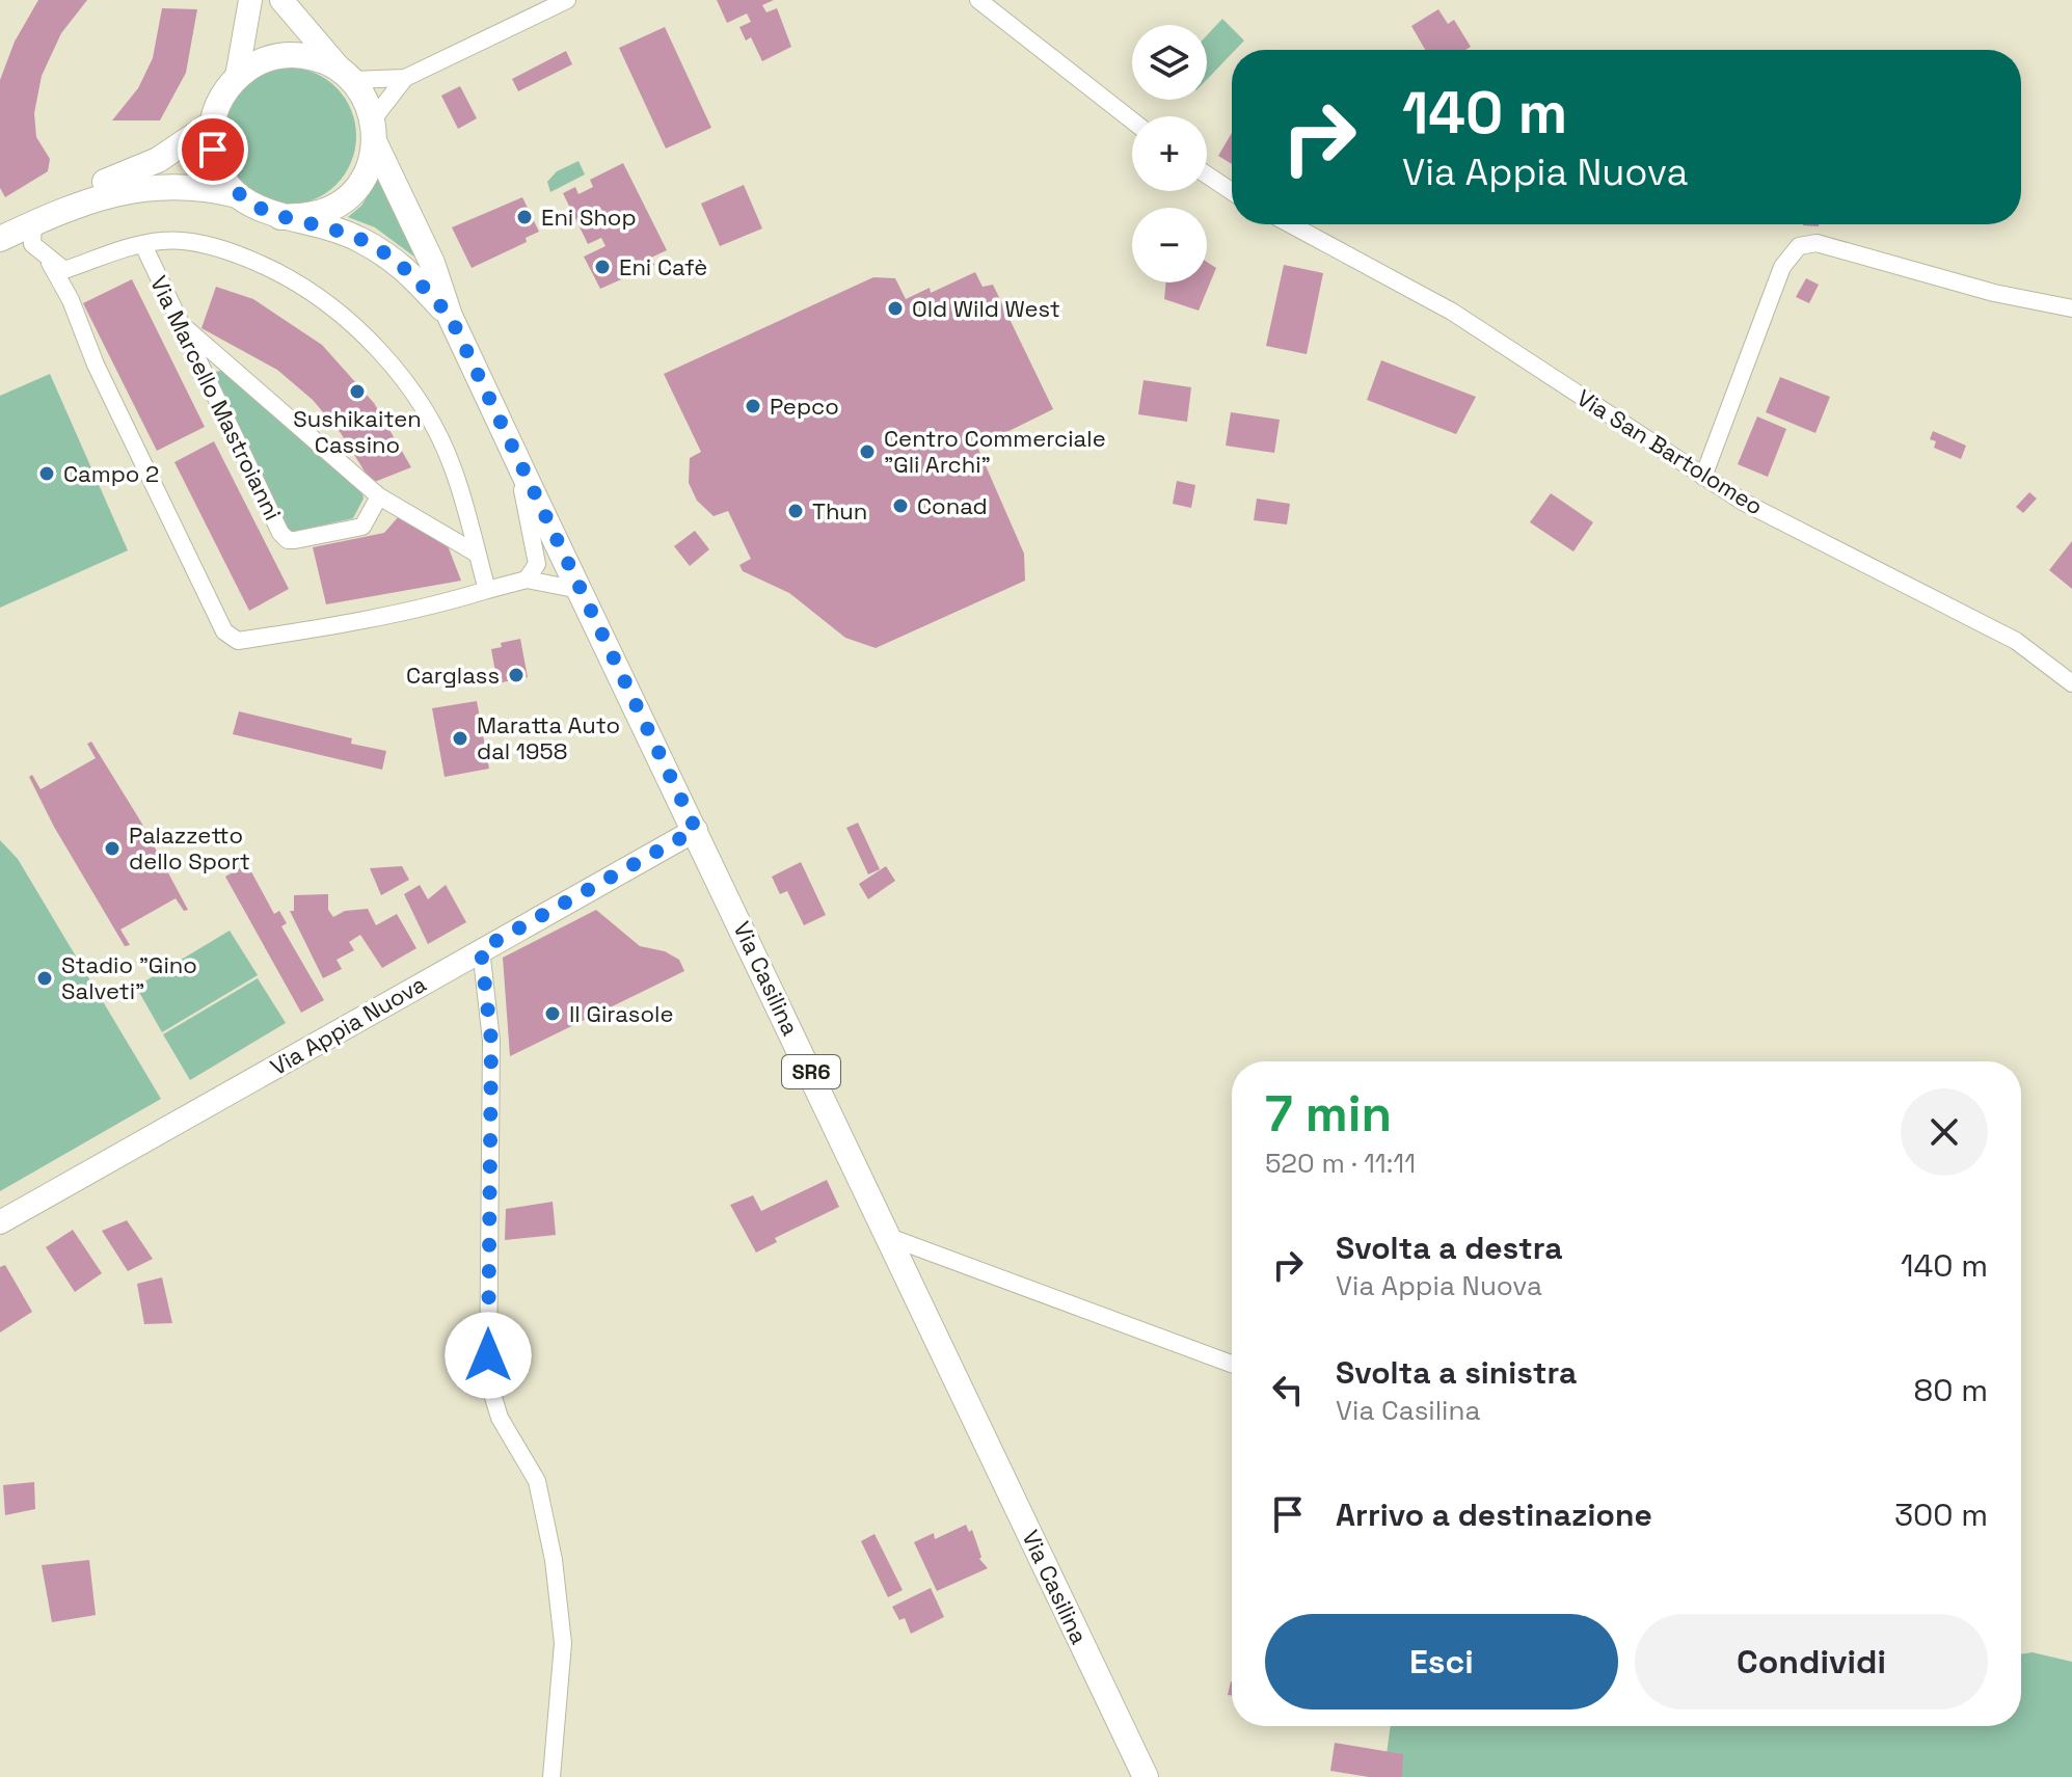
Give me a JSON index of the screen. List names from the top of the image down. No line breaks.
{"streets":{"main road":["Via Casilina","SR6"],"street":["Via Marcello Mastroianni","Via San Bartolomeo","Via Appia Nuova"]},"crossings":[["Via Casilina","Via Appia Nuova"]],"places":["Eni Shop","Eni Cafè","Old Wild West","Sushikaiten Cassino","Pepco","Centro Commerciale \"Gli Archi\"","Campo 2","Conad","Thun","Carglass","Maratta Auto dal 1958","Palazzetto dello Sport","Stadio \"Gino Salveti\"","Il Girasole"],"page":{"map_buttons":["+","−"],"turn":["140 m","Via Appia Nuova"],"heading":["7 min","520 m · 11:11"],"list":[{"name":"Svolta a destra","note":"Via Appia Nuova","value":"140 m"},{"name":"Svolta a sinistra","note":"Via Casilina","value":"80 m"},{"name":"Arrivo a destinazione","value":"300 m"}],"buttons":["Esci","Condividi"]}}
